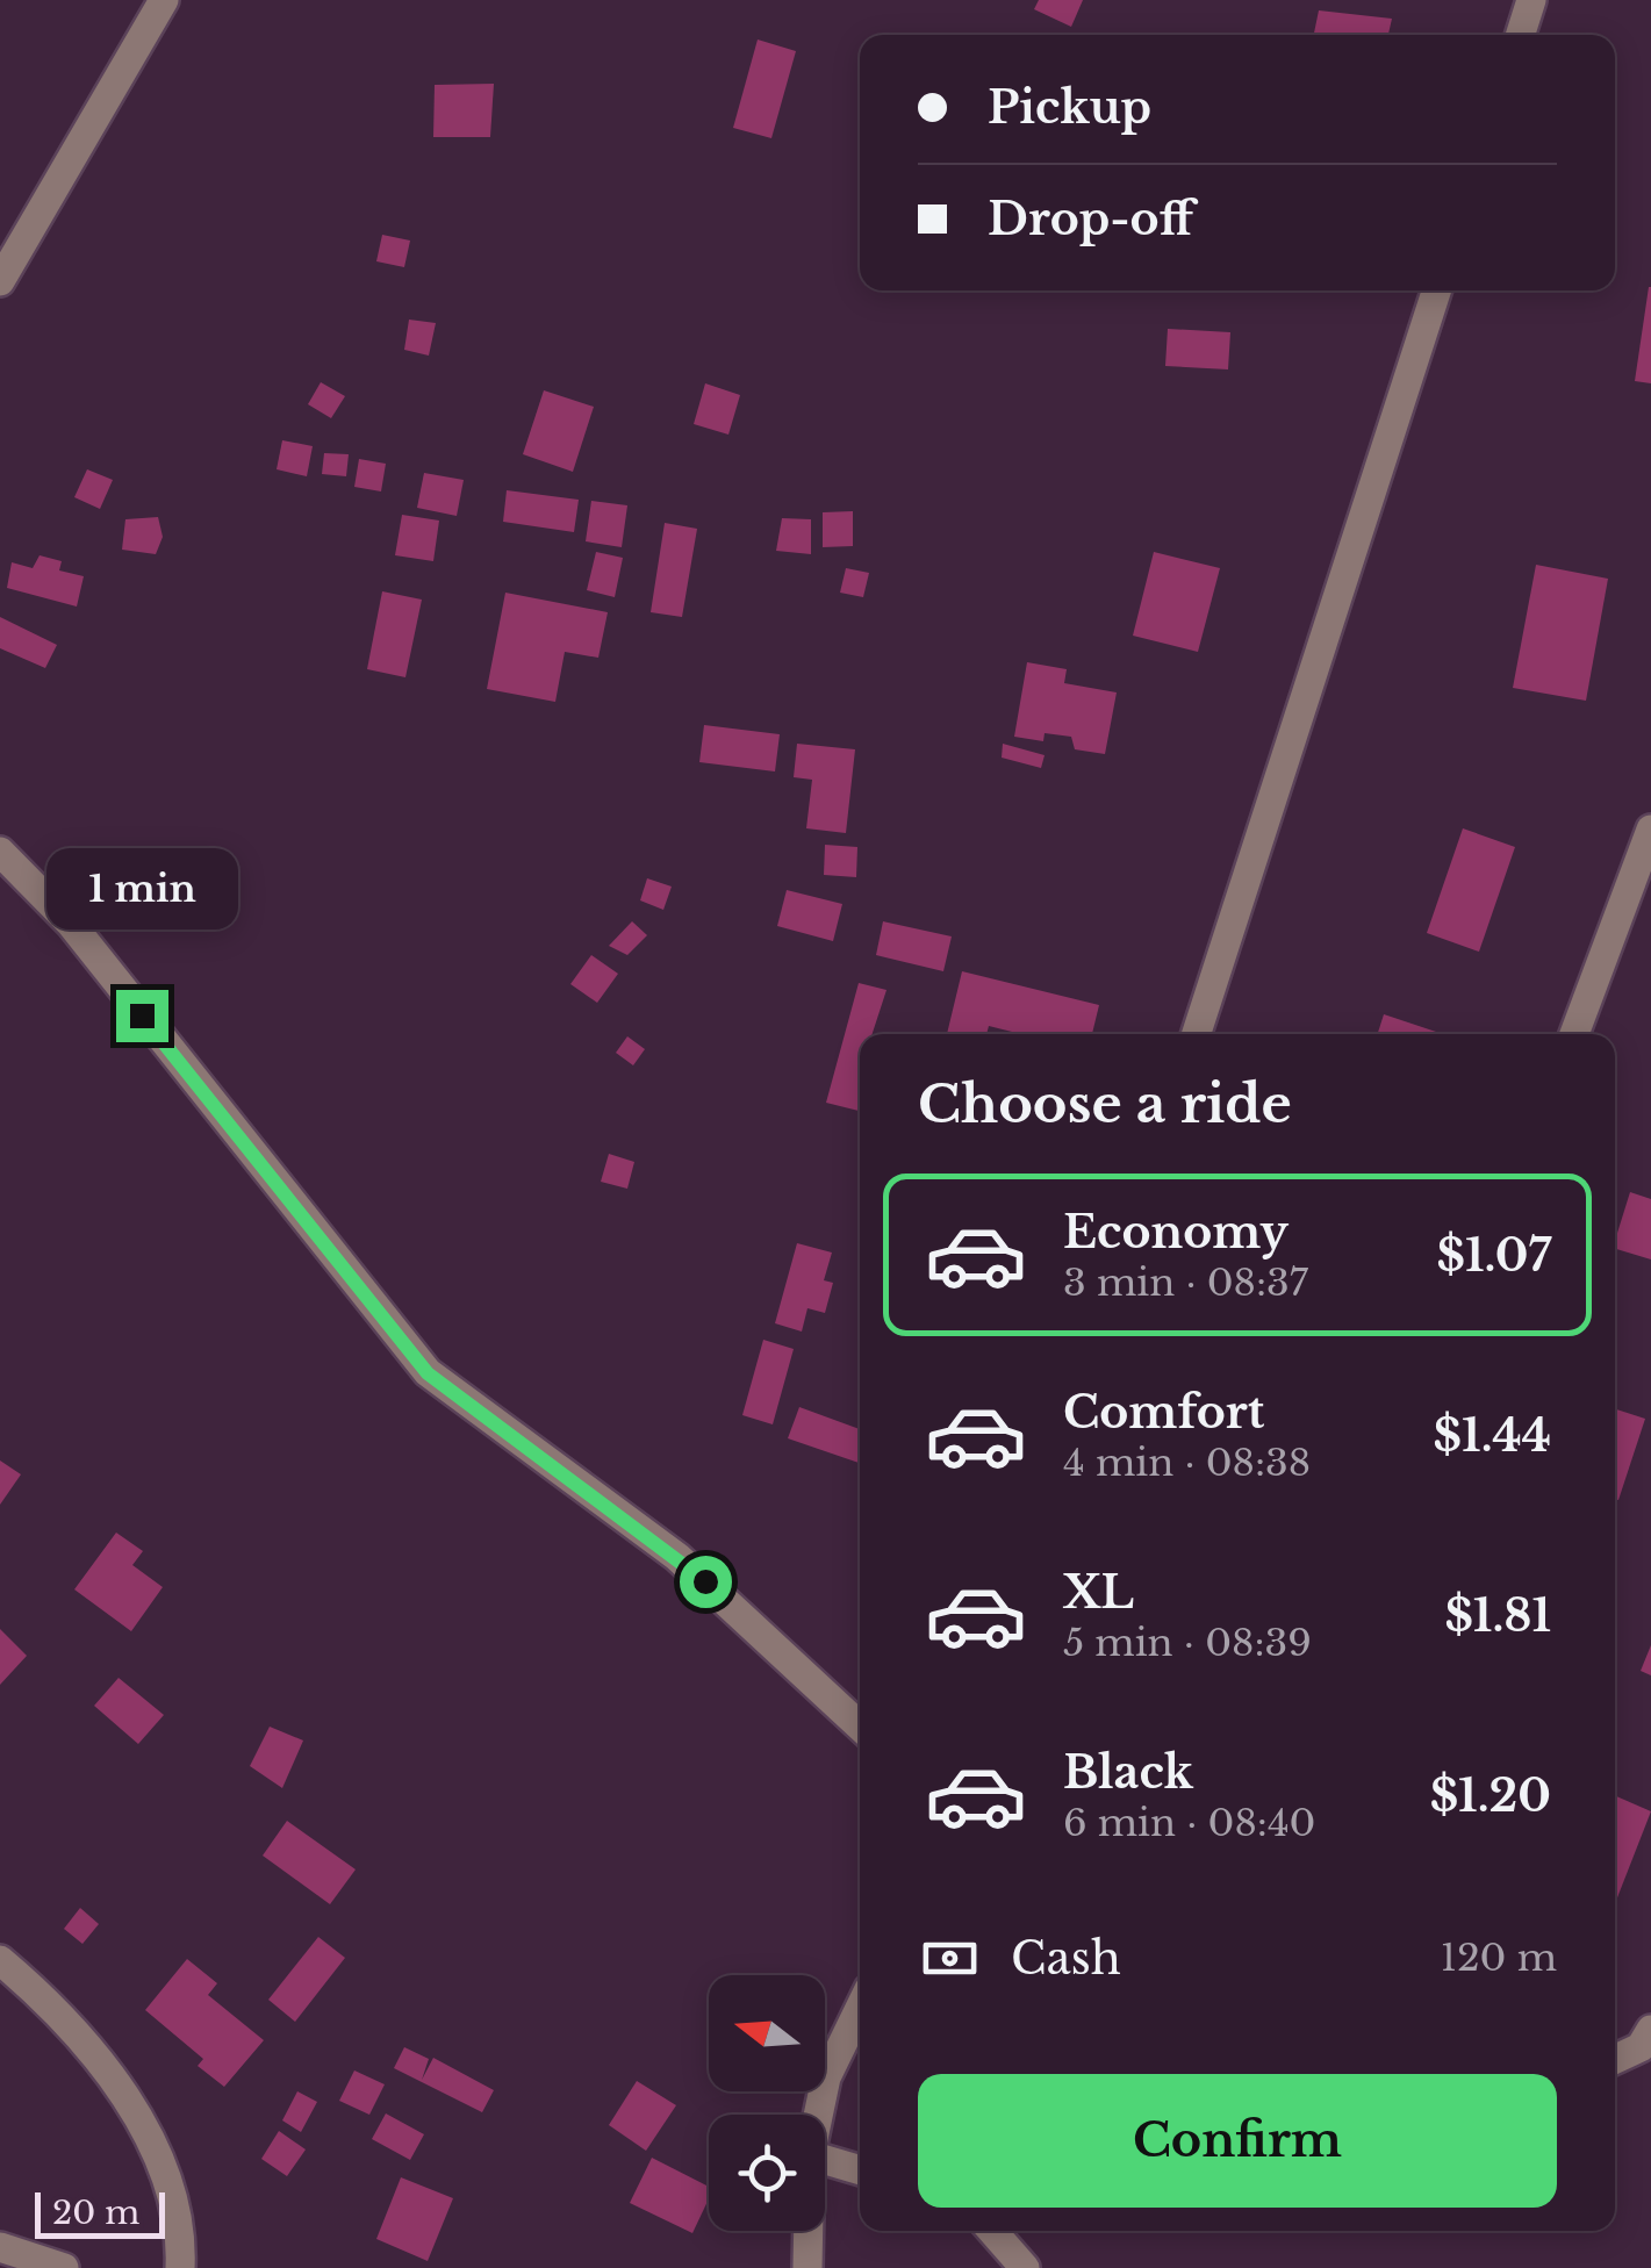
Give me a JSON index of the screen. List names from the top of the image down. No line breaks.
{"scale_bar":"20 m","north":"left","page":{"banner":["Pickup","Drop-off"],"bubble":"1 min","heading":"Choose a ride","list":[{"name":"Economy","note":"3 min · 08:37","value":"$1.07"},{"name":"Comfort","note":"4 min · 08:38","value":"$1.44"},{"name":"XL","note":"5 min · 08:39","value":"$1.81"},{"name":"Black","note":"6 min · 08:40","value":"$1.20"}],"pay":["Cash","120 m"],"buttons":"Confirm","scale":"20 m"}}
